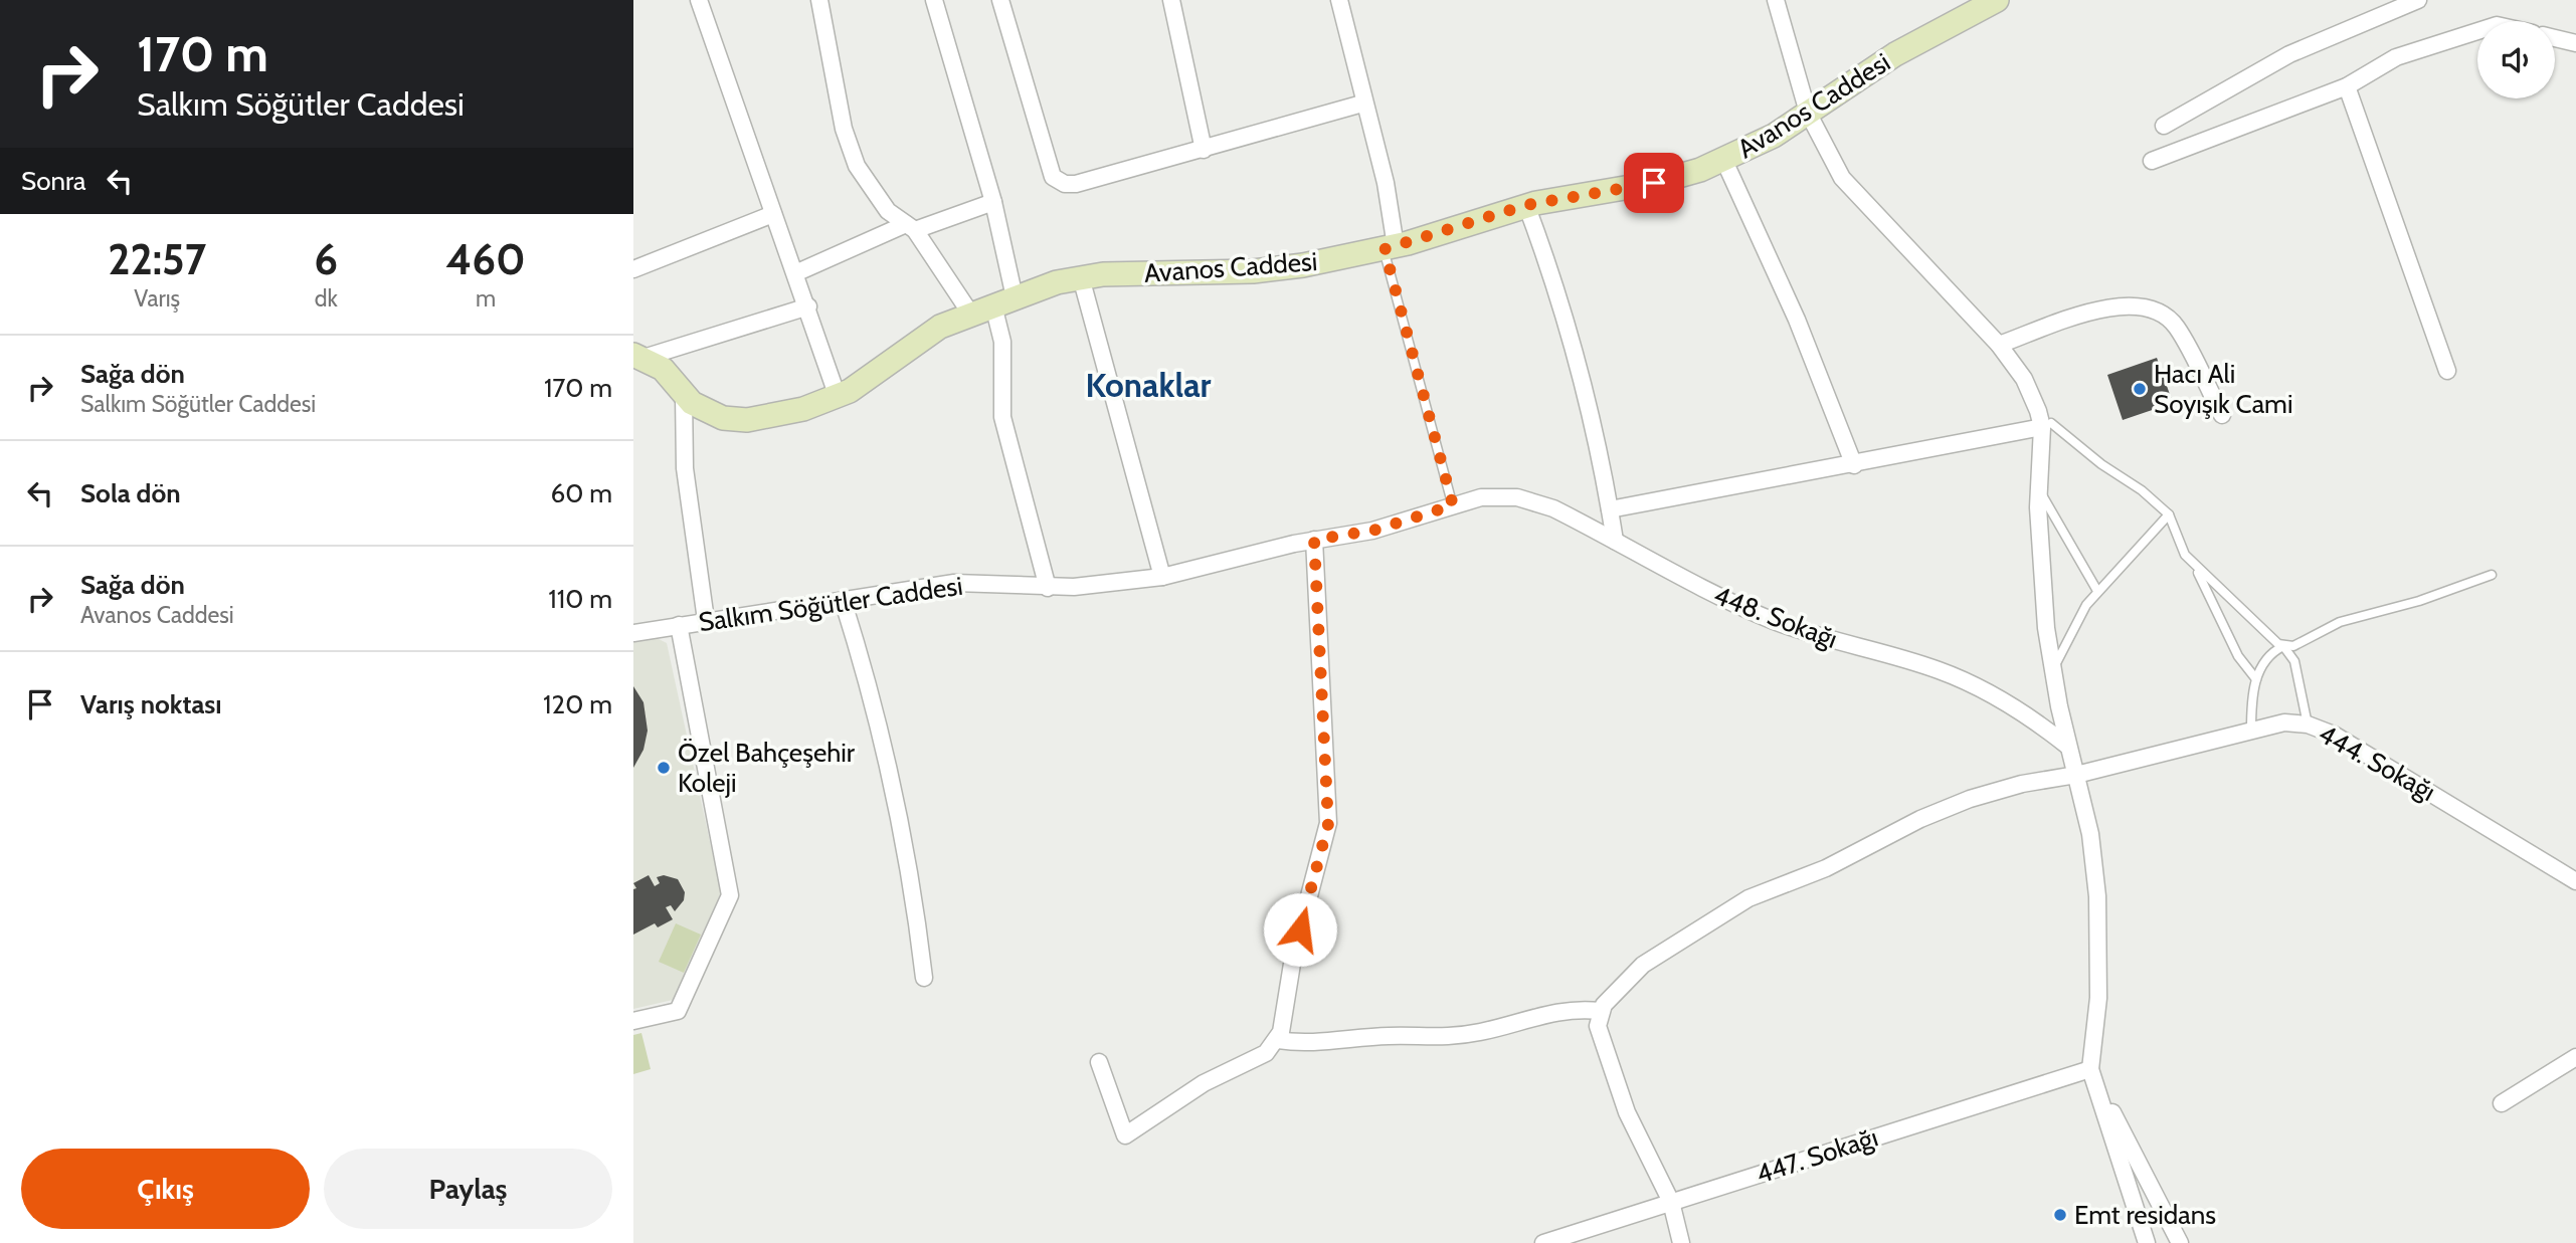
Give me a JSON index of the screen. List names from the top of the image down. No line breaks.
{"streets":{"street":["Avanos Caddesi","Salkım Söğütler Caddesi","448. Sokağı","444. Sokağı","447. Sokağı"]},"crossings":[["Salkım Söğütler Caddesi","448. Sokağı"]],"districts":["Konaklar"],"places":["Hacı Ali Soyışık Cami","Özel Bahçeşehir Koleji","Emt residans"],"page":{"turn":["170 m","Salkım Söğütler Caddesi"],"then":"Sonra","eta":["22:57","Varış","6","dk","460","m"],"list":[{"name":"Sağa dön","note":"Salkım Söğütler Caddesi","value":"170 m"},{"name":"Sola dön","value":"60 m"},{"name":"Sağa dön","note":"Avanos Caddesi","value":"110 m"},{"name":"Varış noktası","value":"120 m"}],"buttons":["Çıkış","Paylaş"]}}
